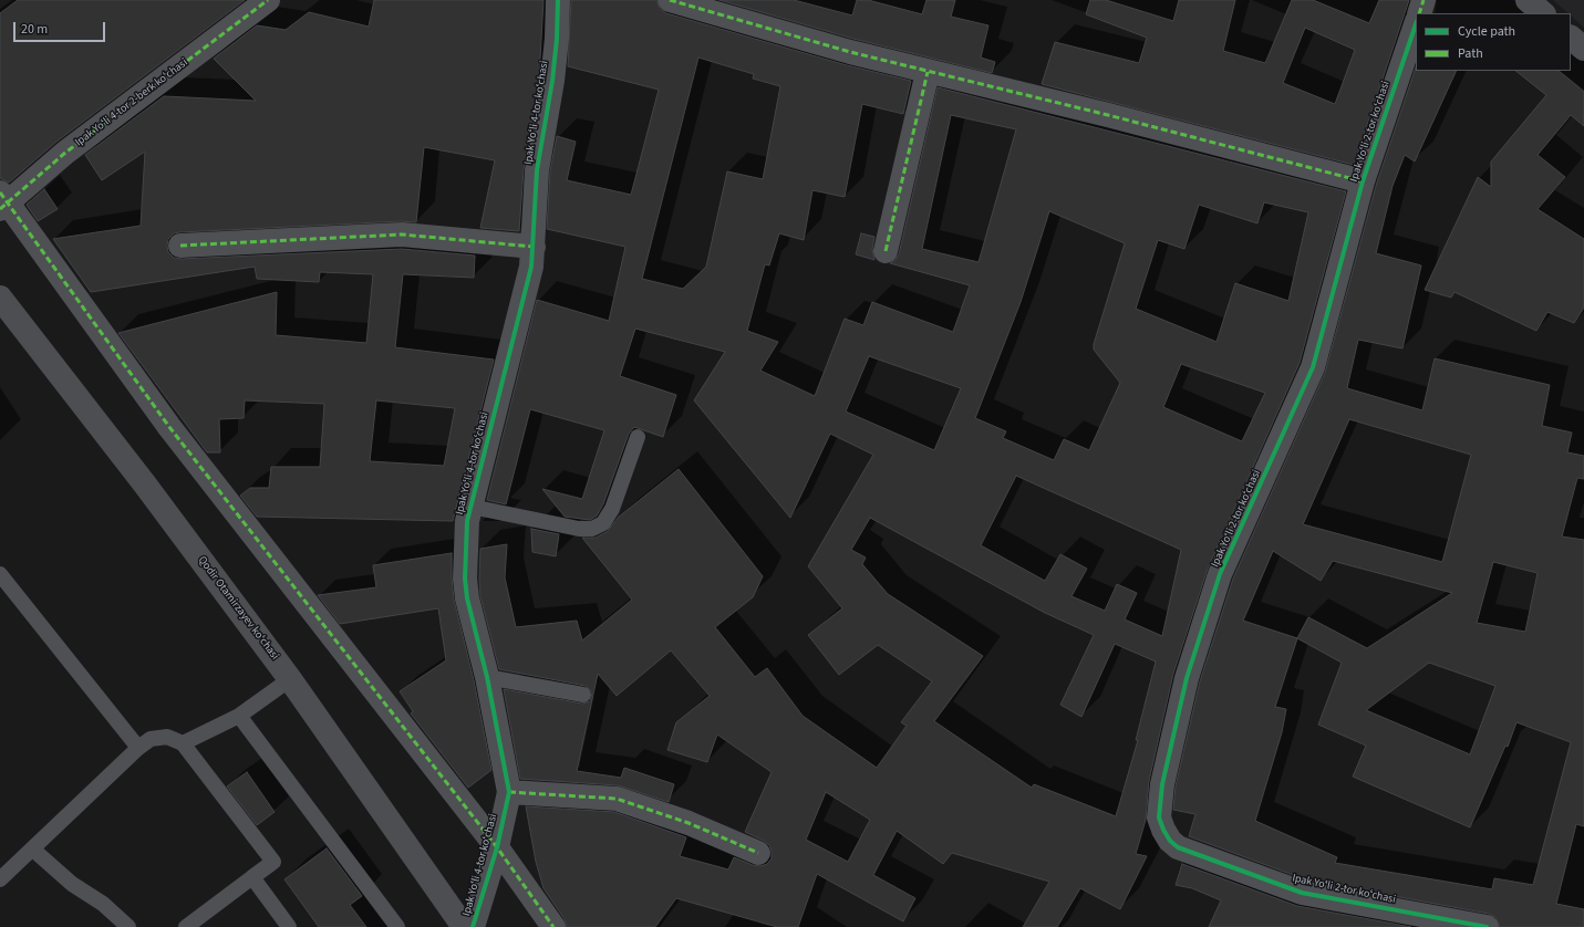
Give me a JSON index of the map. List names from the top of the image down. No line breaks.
{"streets":{"main road":["Qodir Otamirzayev koʻchasi"],"street":["Ipak Yoʻli 4-tor 2-berk koʻchasi","Ipak Yoʻli 4-tor koʻchasi","Ipak Yoʻli 2-tor koʻchasi"]},"legend":["Cycle path","Path"],"scale_bar":"20 m"}
